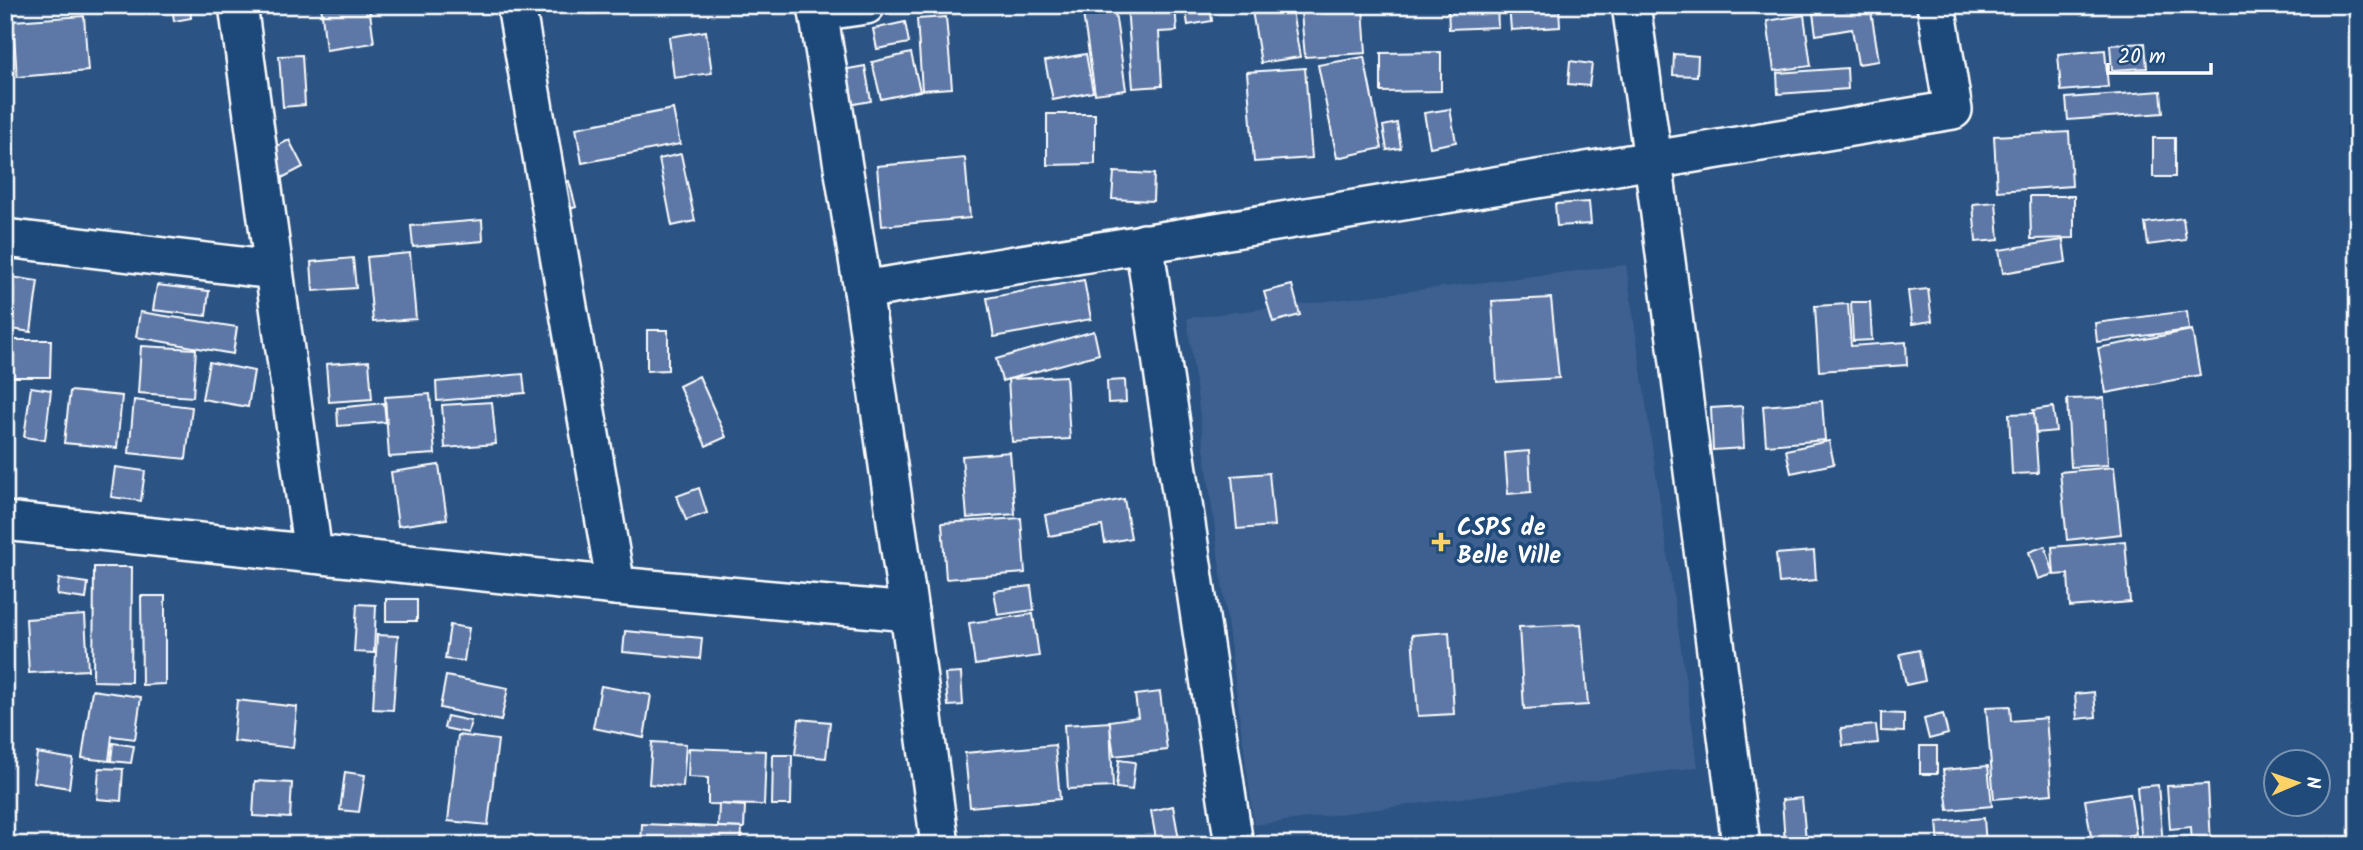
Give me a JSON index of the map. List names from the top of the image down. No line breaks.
{"places":{"health":["CSPS de Belle Ville"]},"scale_bar":"20 m","north":"right"}
